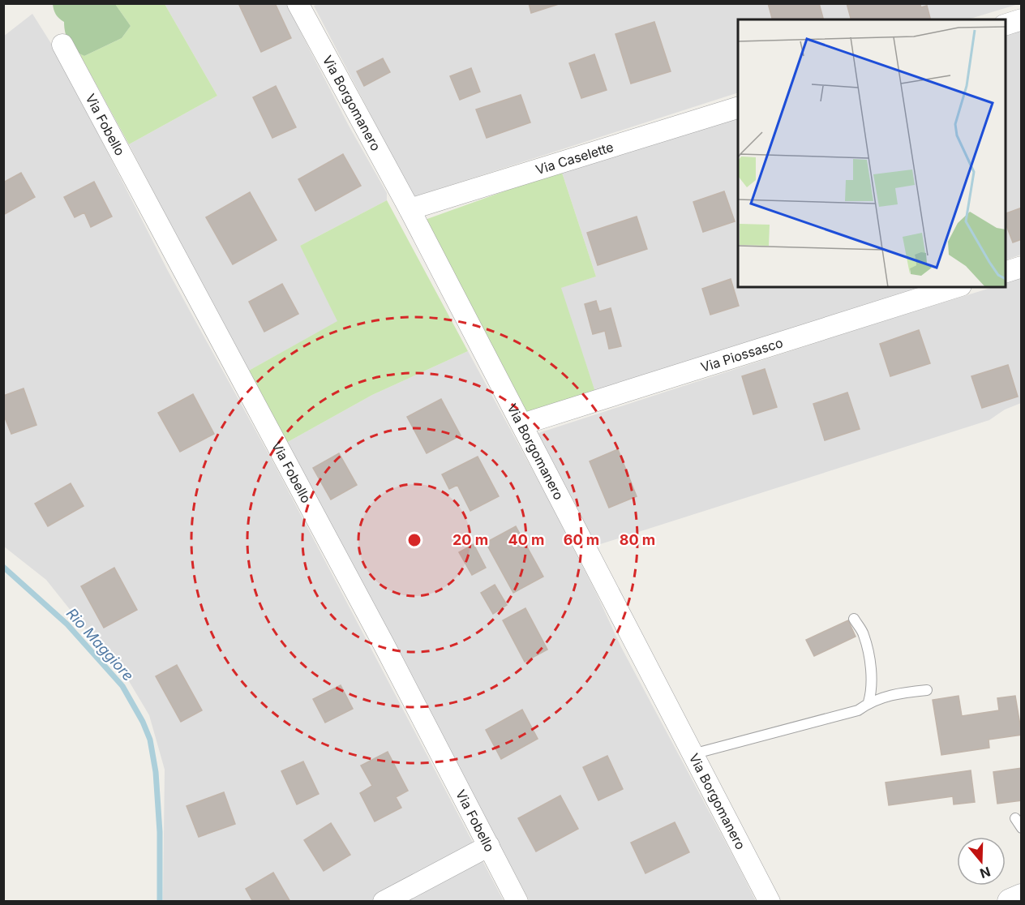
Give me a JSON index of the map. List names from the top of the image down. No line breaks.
{"streets":{"street":["Via Borgomanero","Via Fobello","Via Caselette","Via Piossasco"]},"crossings":[["Via Borgomanero","Via Caselette"],["Via Borgomanero","Via Piossasco"]],"water":["Rio Maggiore"],"north":"bottom","rings":["20 m","40 m","60 m","80 m"]}
